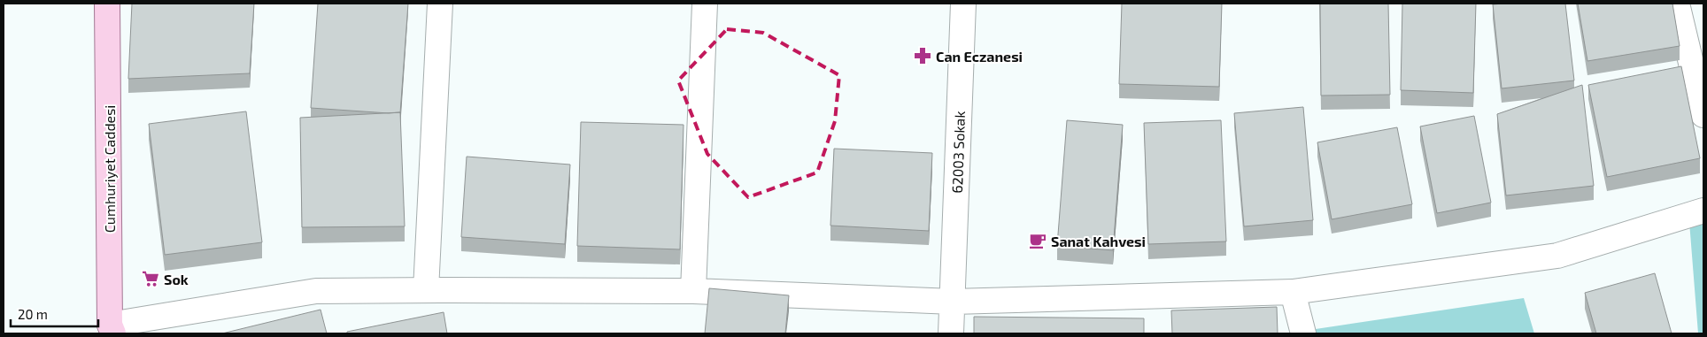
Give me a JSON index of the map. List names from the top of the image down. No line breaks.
{"streets":{"main road":["Cumhuriyet Caddesi"],"street":["62003 Sokak"]},"places":{"pharmacy":["Can Eczanesi"],"cafe":["Sanat Kahvesi"],"supermarket":["Sok"]},"scale_bar":"20 m"}
